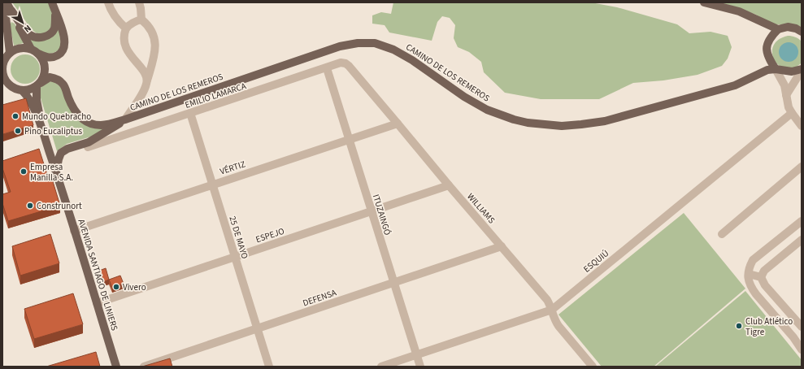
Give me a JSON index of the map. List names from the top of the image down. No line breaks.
{"streets":{"main road":["CAMINO DE LOS REMEROS","AVENIDA SANTIAGO DE LINIERS"],"street":["EMILIO LAMARCA","VÉRTIZ","WILLIAMS","ITUZAINGÓ","ESPEJO","25 DE MAYO","ESQUIÚ","DEFENSA"]},"crossings":[["CAMINO DE LOS REMEROS","AVENIDA SANTIAGO DE LINIERS"],["EMILIO LAMARCA","WILLIAMS"],["EMILIO LAMARCA","ITUZAINGÓ"],["EMILIO LAMARCA","25 DE MAYO"],["VÉRTIZ","WILLIAMS"],["VÉRTIZ","ITUZAINGÓ"],["VÉRTIZ","25 DE MAYO"],["VÉRTIZ","AVENIDA SANTIAGO DE LINIERS"],["WILLIAMS","ESPEJO"],["WILLIAMS","ESQUIÚ"],["WILLIAMS","DEFENSA"],["ITUZAINGÓ","ESPEJO"],["ITUZAINGÓ","ESQUIÚ"],["ITUZAINGÓ","DEFENSA"],["ESPEJO","25 DE MAYO"],["ESPEJO","AVENIDA SANTIAGO DE LINIERS"],["25 DE MAYO","DEFENSA"]],"places":["Mundo Quebracho","Pino Eucaliptus","Empresa Manilla S.A.","Construnort","Vivero","Club Atlético Tigre"],"north":"bottom right"}
